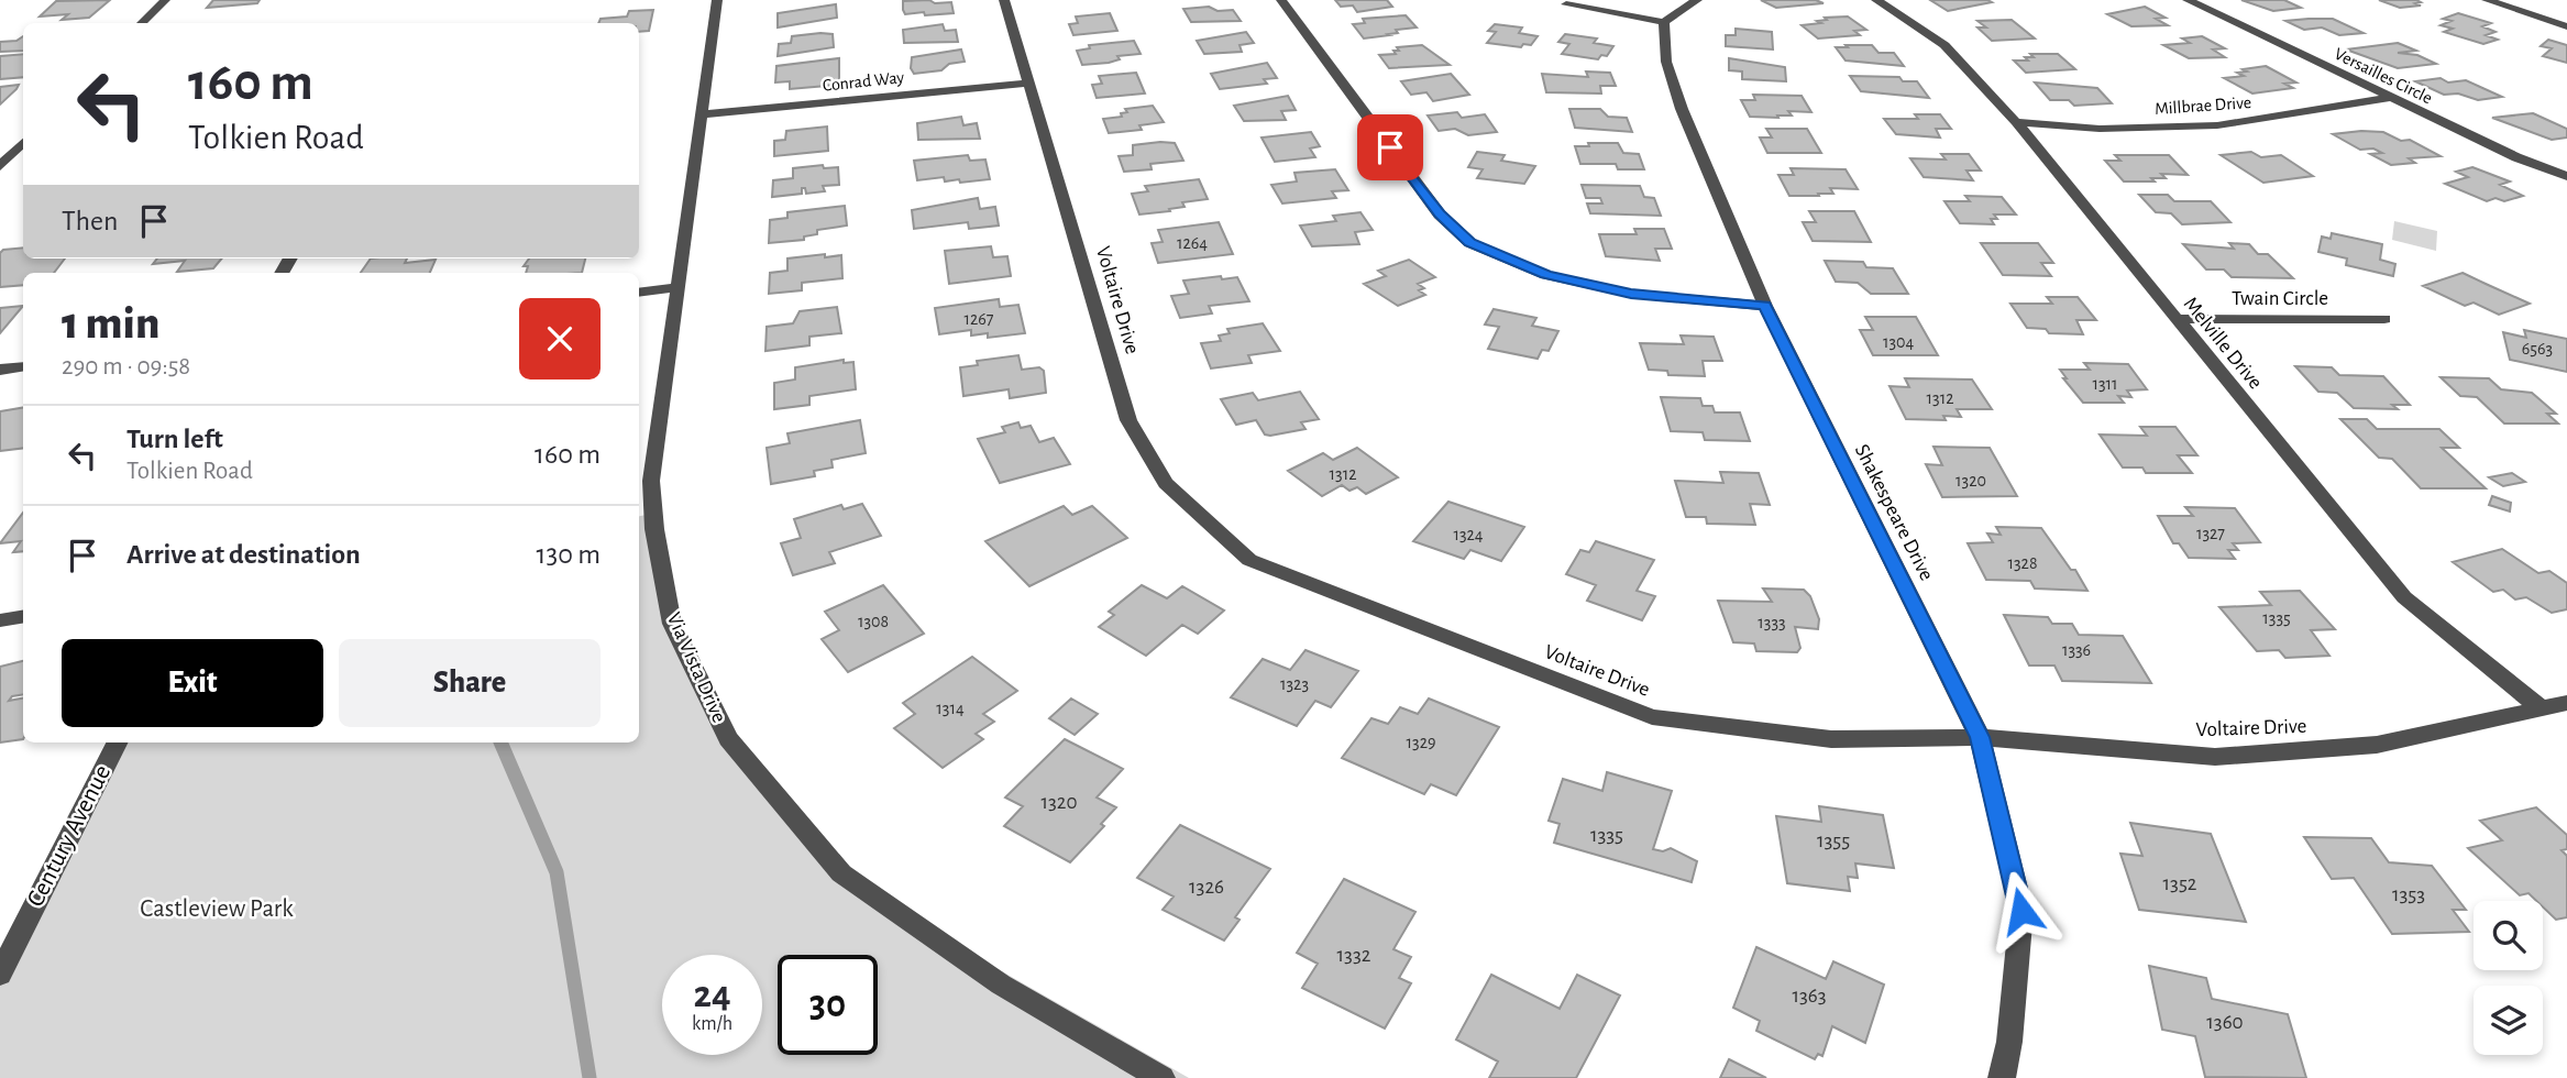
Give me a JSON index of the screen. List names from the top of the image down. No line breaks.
{"streets":{"street":["Versailles Circle","Conrad Way","Millbrae Drive","Twain Circle","Voltaire Drive","Melville Drive","Shakespeare Drive","Via Vista Drive","Century Avenue"]},"crossings":[["Versailles Circle","Millbrae Drive"],["Conrad Way","Voltaire Drive"],["Conrad Way","Via Vista Drive"],["Millbrae Drive","Melville Drive"],["Twain Circle","Melville Drive"],["Voltaire Drive","Melville Drive"],["Voltaire Drive","Shakespeare Drive"]],"parks":["Castleview Park"],"house_numbers":["1264","1267","1304","6563","1311","1312","1312","1320","1327","1324","1328","1335","1308","1333","1336","1323","1314","1329","1320","1335","1355","1352","1326","1353","1332","1363","1360"],"page":{"turn":["160 m","Tolkien Road"],"then":"Then","heading":["1 min","290 m · 09:58"],"list":[{"name":"Turn left","note":"Tolkien Road","value":"160 m"},{"name":"Arrive at destination","value":"130 m"}],"buttons":["Exit","Share"],"speed":"24 km/h","limit":"30"}}
